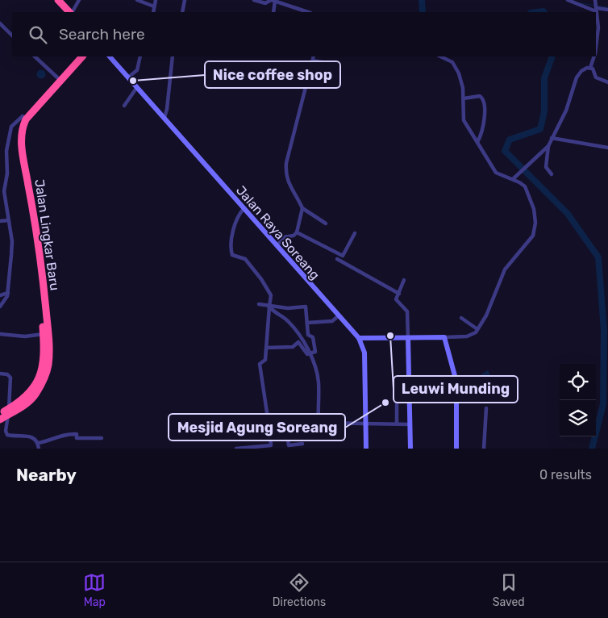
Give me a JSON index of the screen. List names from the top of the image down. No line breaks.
{"streets":{"highway":["Jalan Lingkar Baru"],"main road":["Jalan Raya Soreang"]},"places":["Nice coffee shop","Leuwi Munding","Mesjid Agung Soreang"],"page":{"search":"Search here","heading":["Nearby","0 results"],"nav":["Map","Directions","Saved"]}}
